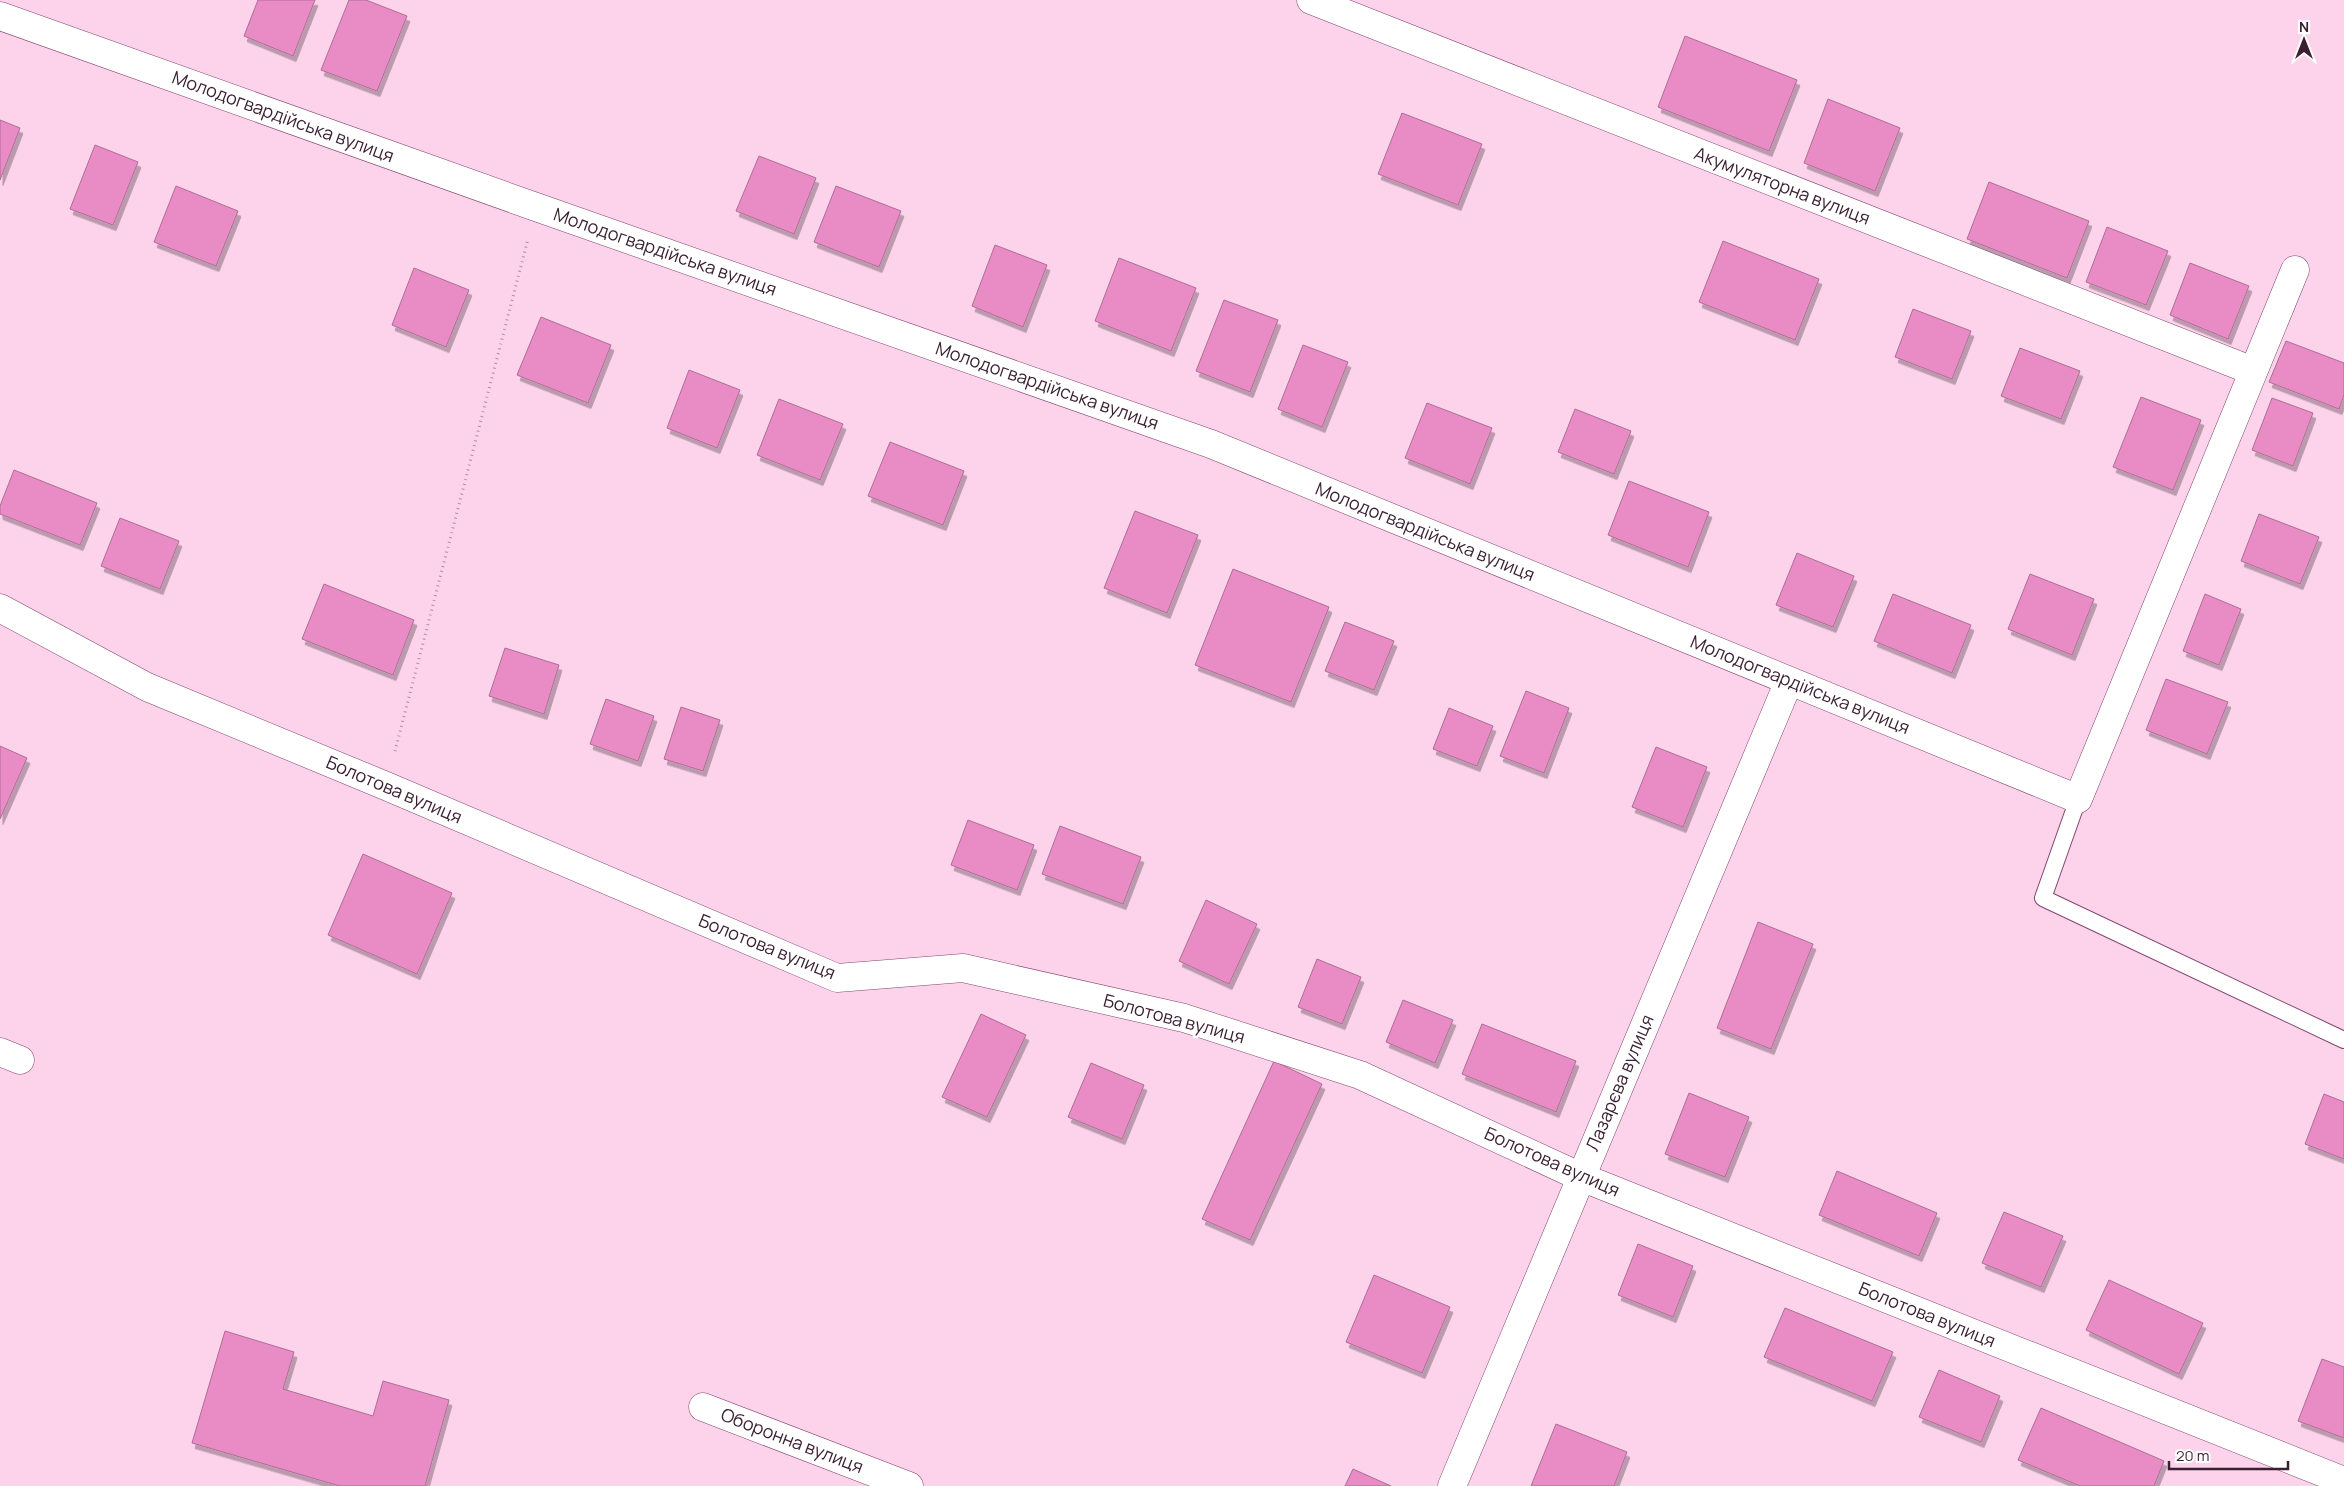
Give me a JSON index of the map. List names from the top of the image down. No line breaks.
{"streets":{"street":["Молодогвардійська вулиця","Акумуляторна вулиця","Болотова вулиця","Лазарєва вулиця","Оборонна вулиця"]},"crossings":[["Молодогвардійська вулиця","Лазарєва вулиця"],["Болотова вулиця","Лазарєва вулиця"]],"scale_bar":"20 m","north":"top"}
